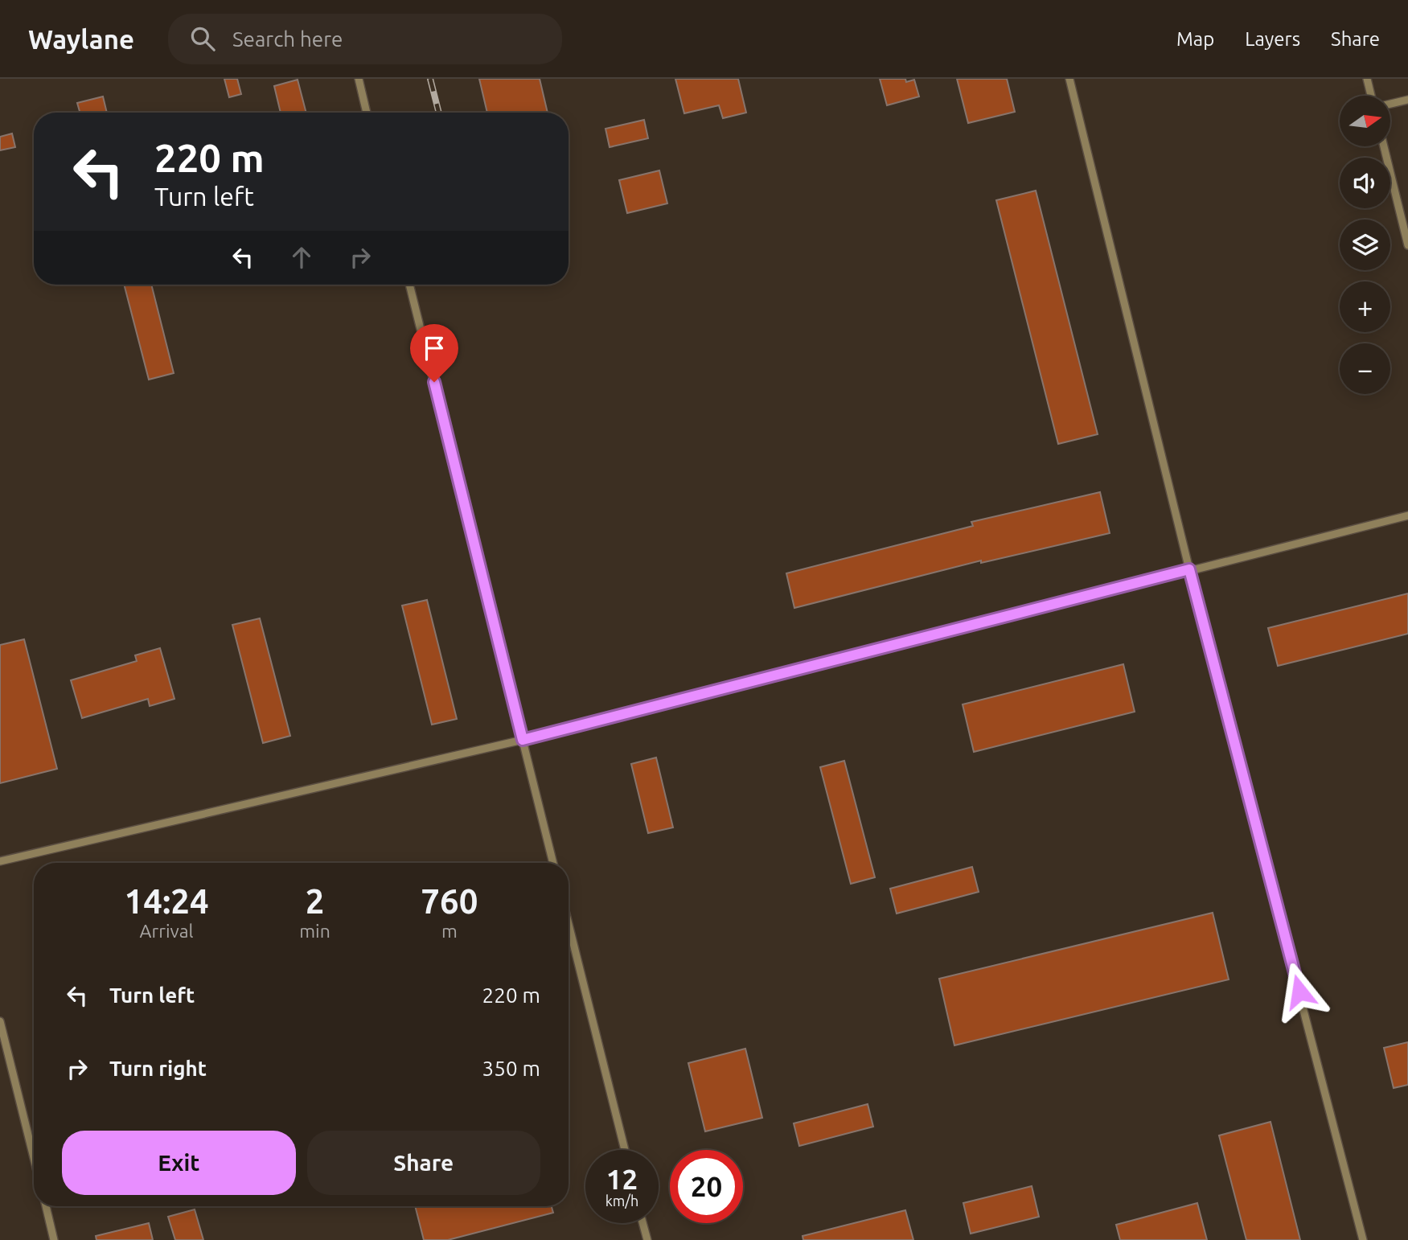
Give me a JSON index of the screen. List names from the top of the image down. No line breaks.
{"north":"right","page":{"header":"Waylane","search":"Search here","nav":["Map","Layers","Share"],"map_buttons":["+","−"],"turn":["220 m","Turn left"],"eta":["14:24","Arrival","2","min","760","m"],"list":[{"name":"Turn left","value":"220 m"},{"name":"Turn right","value":"350 m"}],"buttons":["Exit","Share"],"speed":"12 km/h","limit":"20"}}
